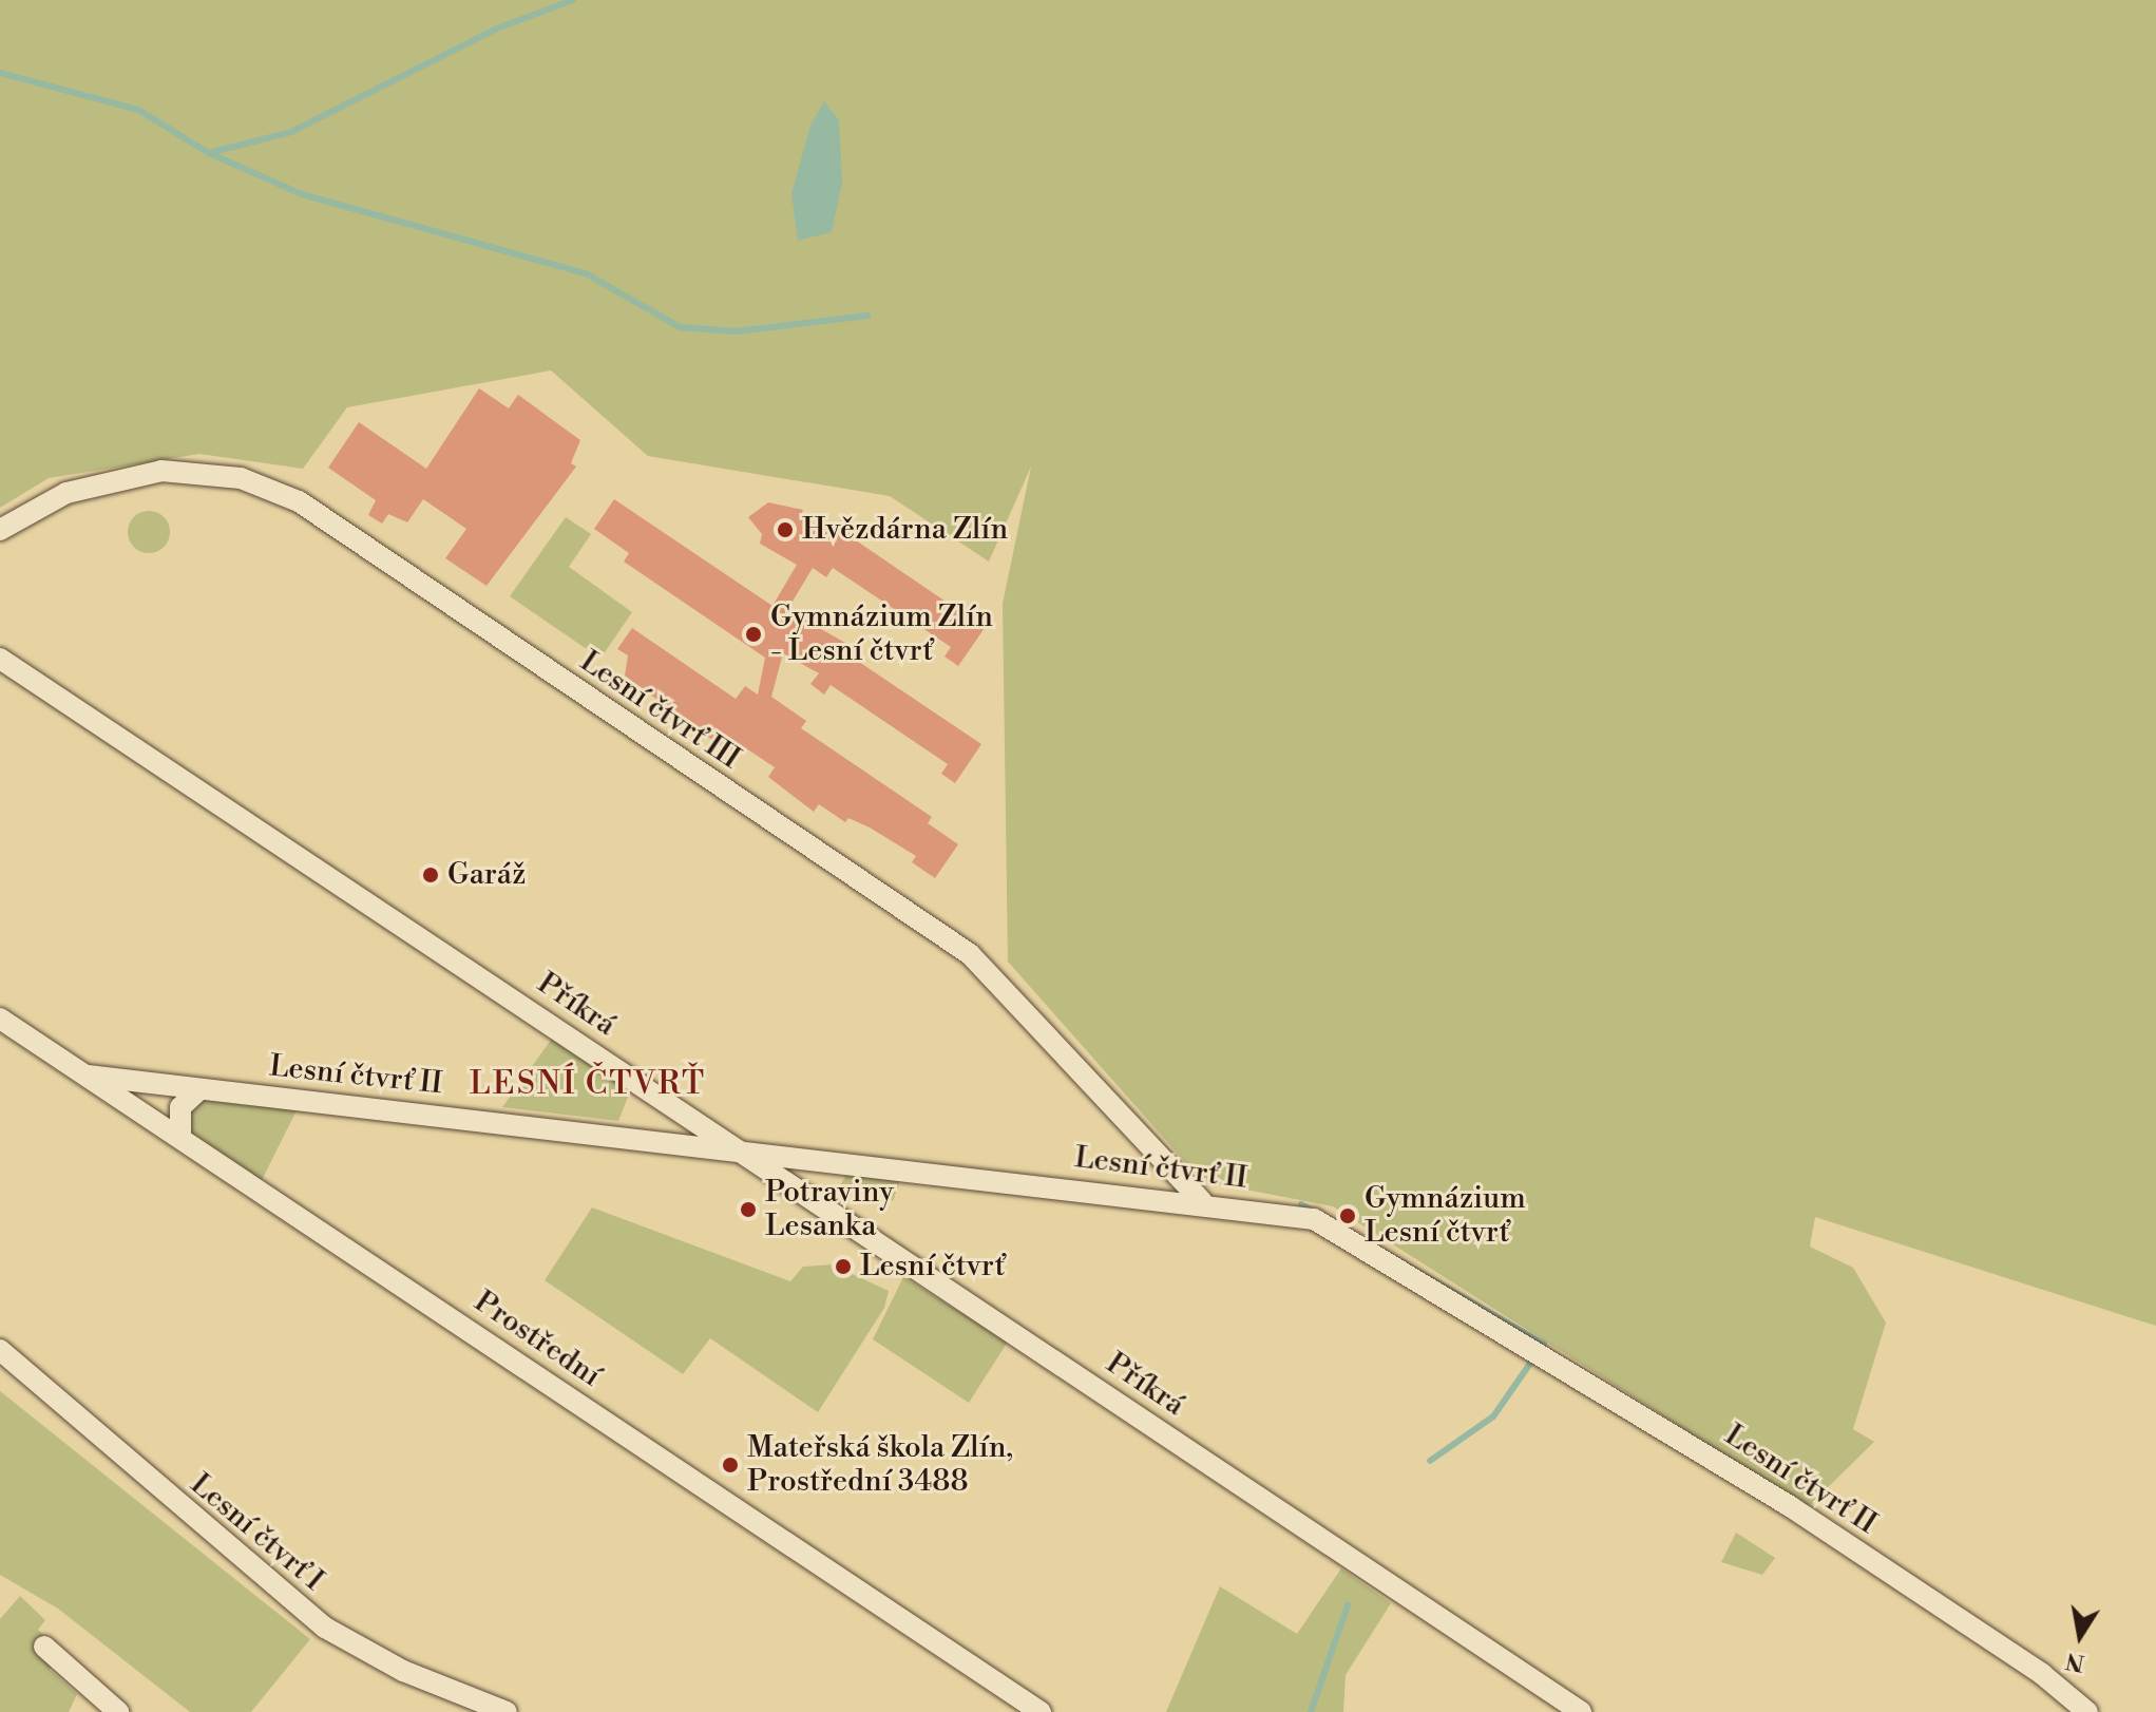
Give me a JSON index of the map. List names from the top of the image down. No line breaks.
{"streets":{"street":["Lesní čtvrť III","Příkrá","Lesní čtvrť II","Prostřední","Lesní čtvrť I"]},"crossings":[["Lesní čtvrť III","Lesní čtvrť II"],["Příkrá","Lesní čtvrť II"],["Lesní čtvrť II","Prostřední"]],"districts":["LESNÍ ČTVRŤ"],"places":["Hvězdárna Zlín","Gymnázium Zlín - Lesní čtvrť","Garáž","Potraviny Lesanka","Gymnázium Lesní čtvrť","Lesní čtvrť","Mateřská škola Zlín, Prostřední 3488"],"north":"bottom"}
